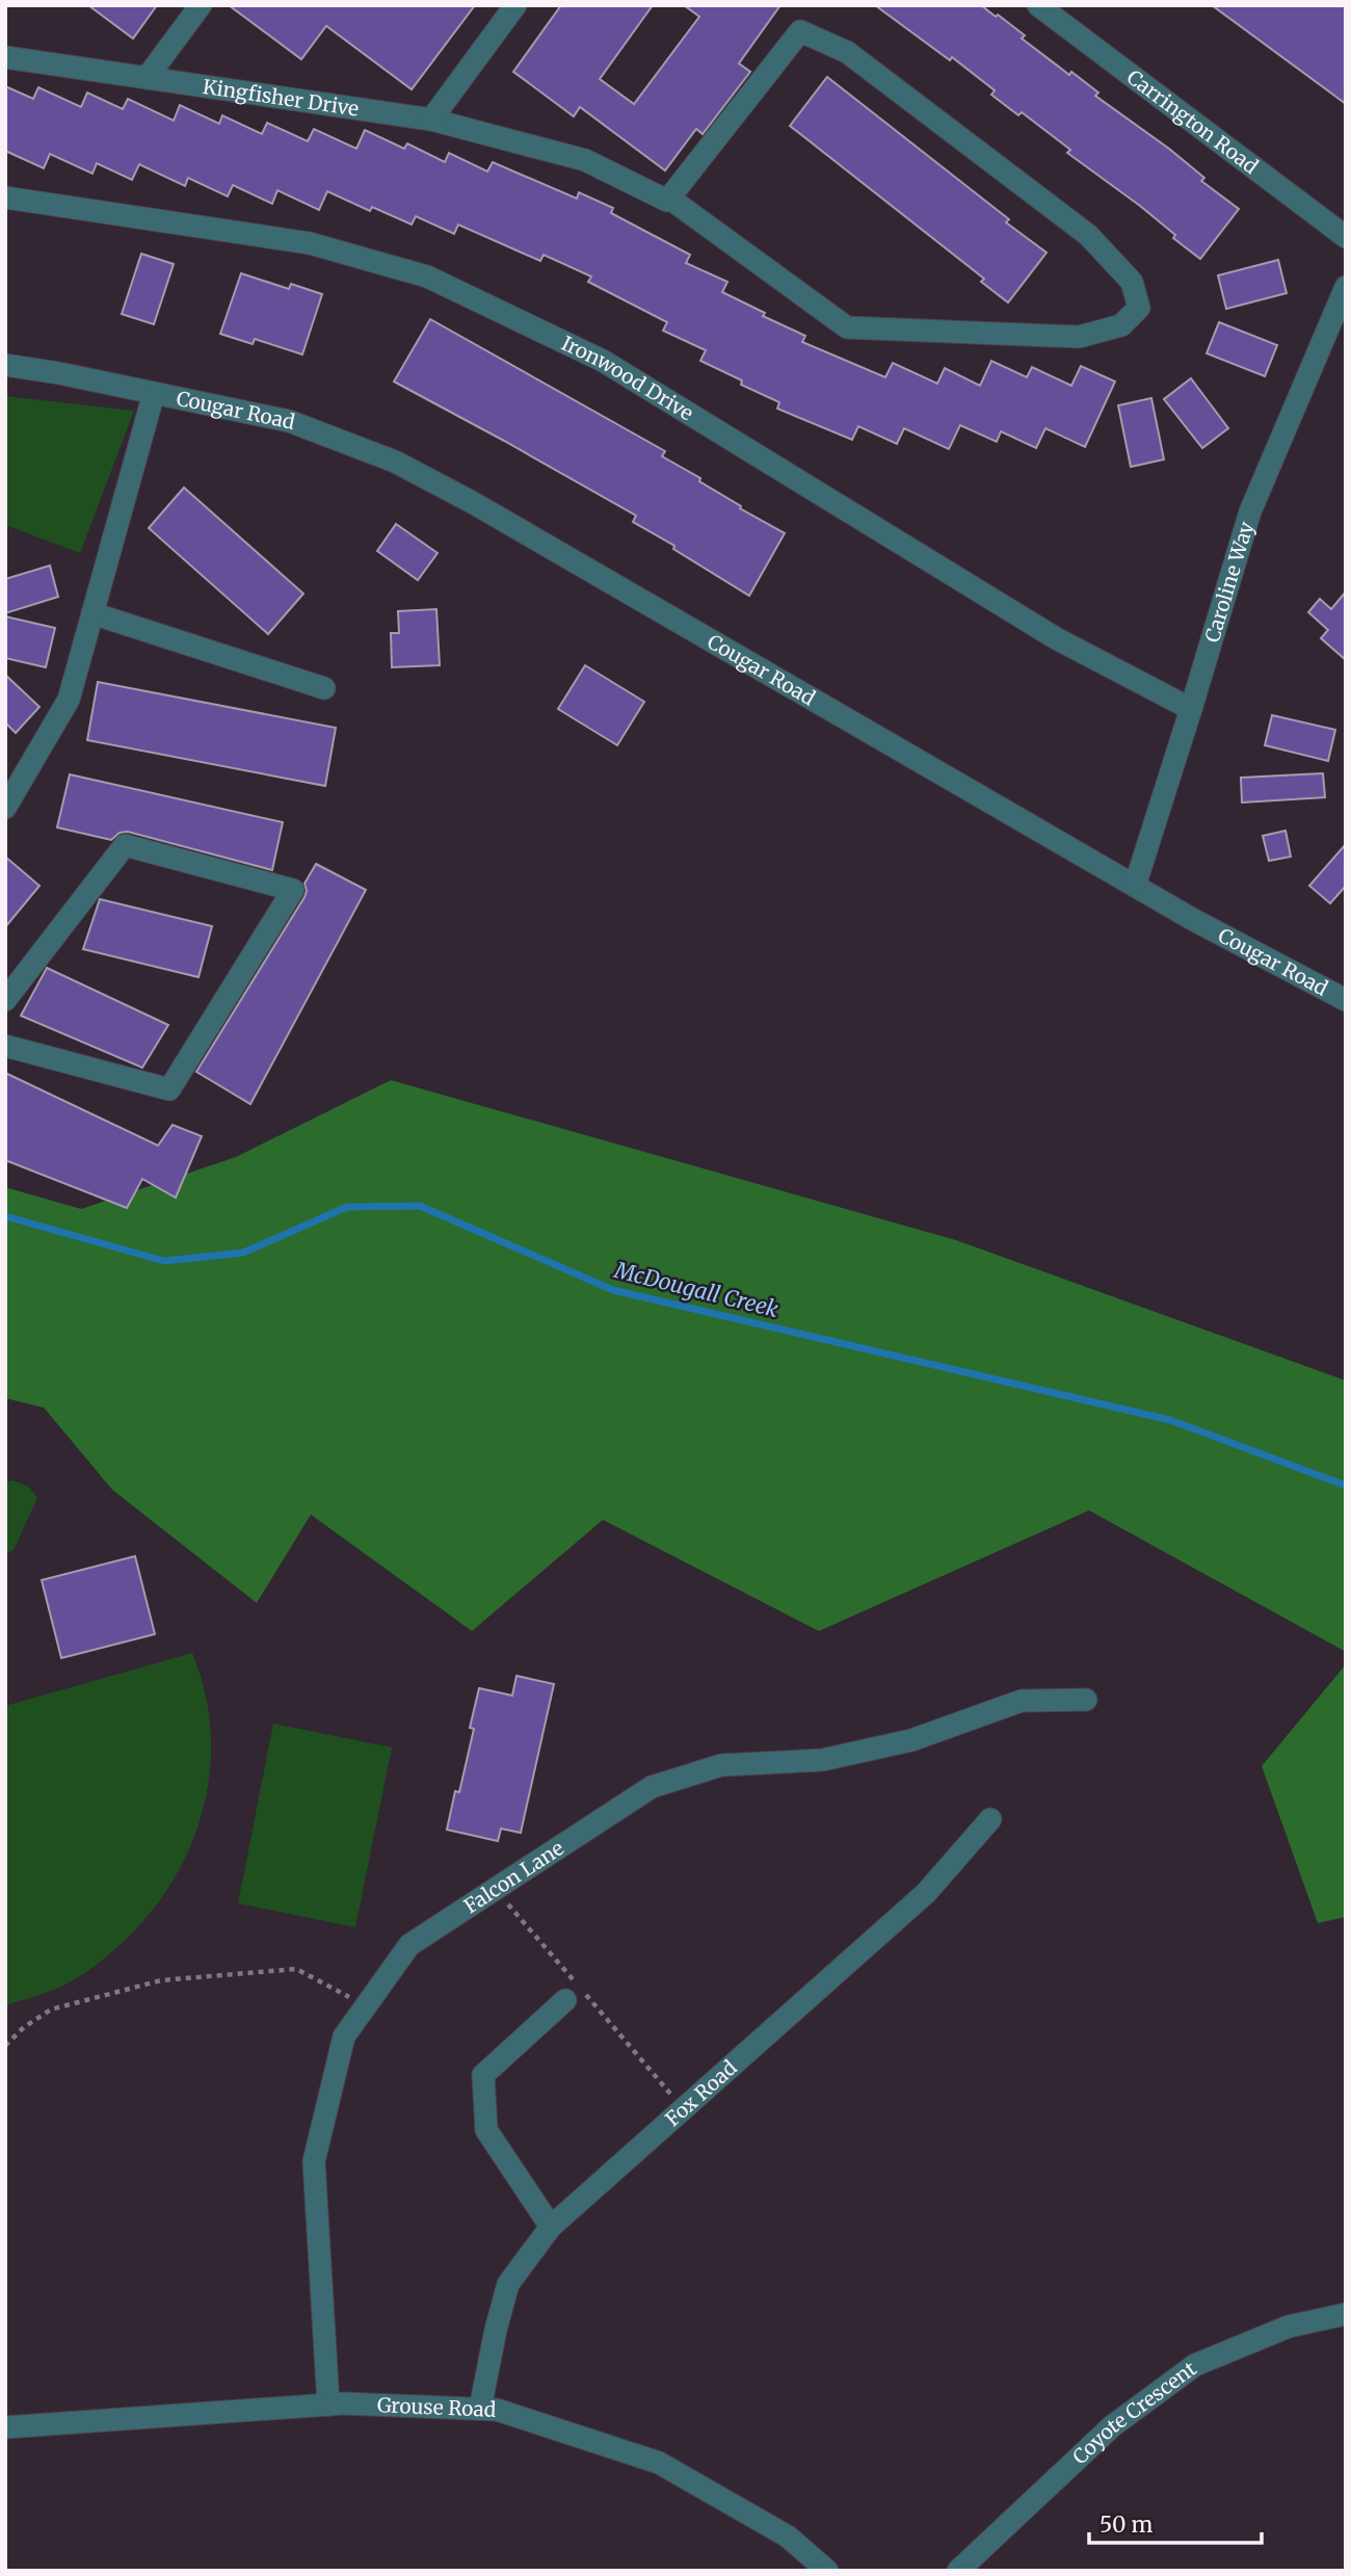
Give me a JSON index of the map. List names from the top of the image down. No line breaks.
{"streets":{"street":["Kingfisher Drive","Carrington Road","Ironwood Drive","Cougar Road","Caroline Way","Falcon Lane","Fox Road","Grouse Road","Coyote Crescent"]},"crossings":[["Ironwood Drive","Caroline Way"],["Cougar Road","Caroline Way"],["Falcon Lane","Grouse Road"],["Fox Road","Grouse Road"]],"water":["McDougall Creek"],"scale_bar":"50 m"}
